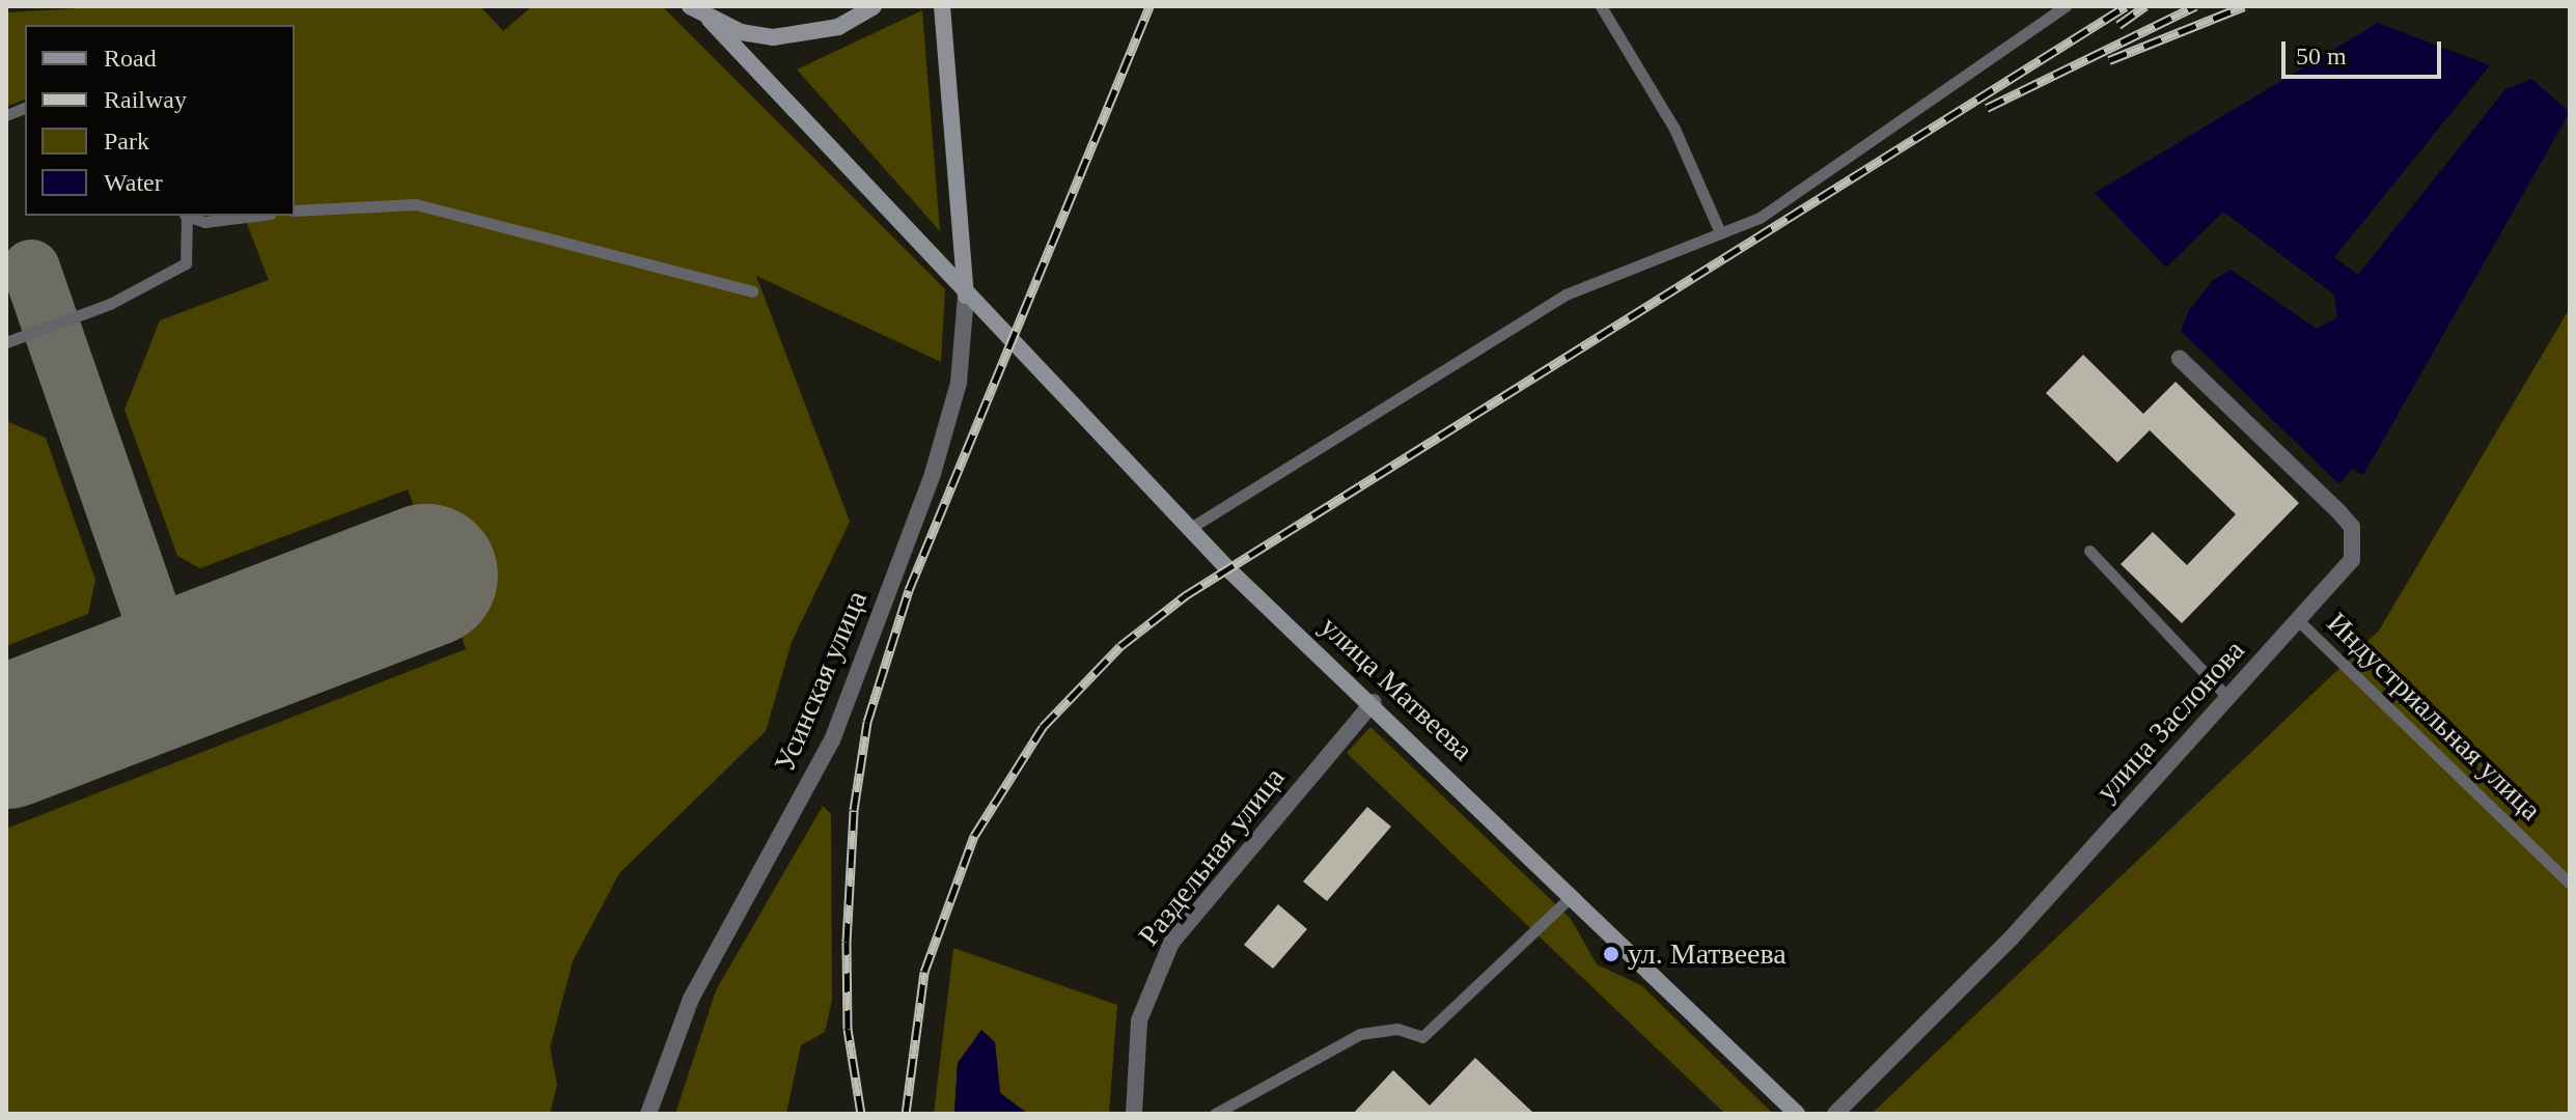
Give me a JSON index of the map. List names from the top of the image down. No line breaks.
{"streets":{"street":["Усинская улица","улица Матвеева","улица Заслонова","Раздельная улица"],"lane":["Индустриальная улица"]},"crossings":[["Усинская улица","улица Матвеева"],["улица Матвеева","Раздельная улица"],["Индустриальная улица","улица Заслонова"]],"places":["ул. Матвеева"],"legend":["Road","Railway","Park","Water"],"scale_bar":"50 m"}
